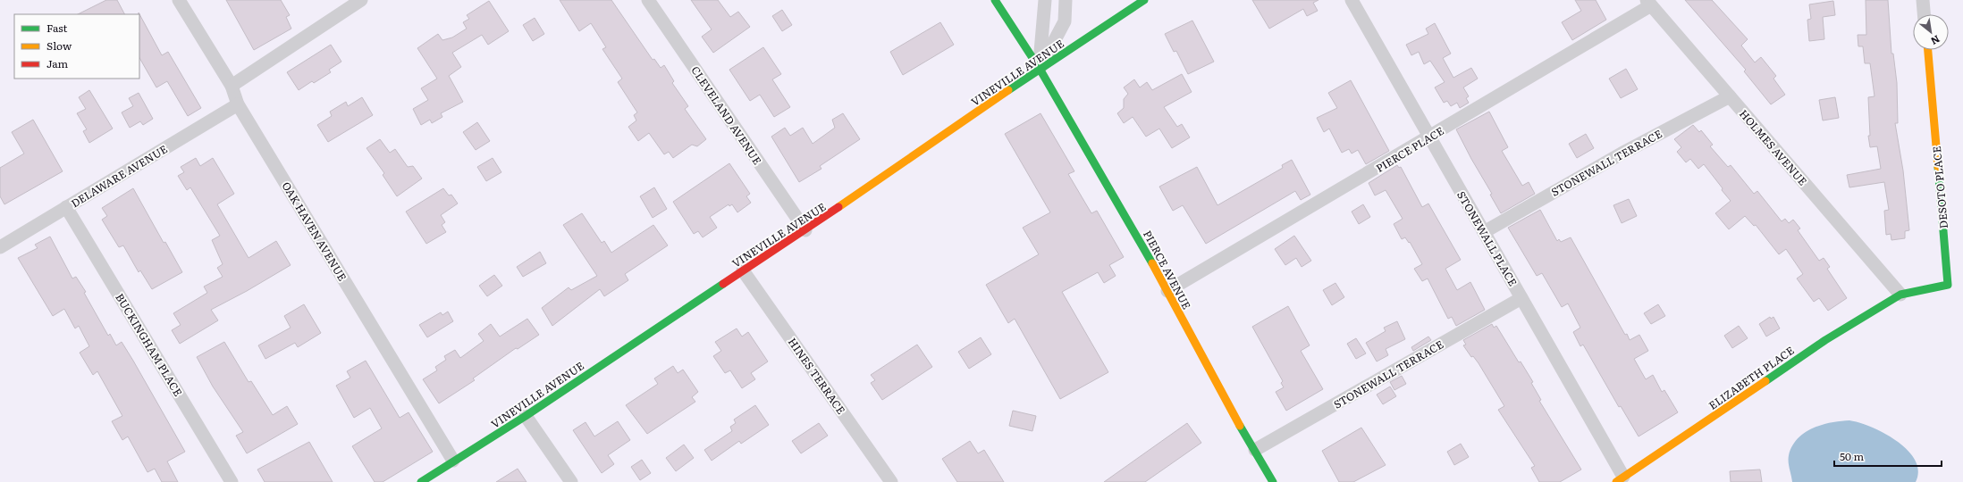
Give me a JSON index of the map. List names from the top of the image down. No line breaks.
{"streets":{"main road":["VINEVILLE AVENUE","DESOTO PLACE","PIERCE AVENUE","ELIZABETH PLACE"],"street":["CLEVELAND AVENUE","HOLMES AVENUE","PIERCE PLACE","STONEWALL TERRACE","DELAWARE AVENUE","OAK HAVEN AVENUE","STONEWALL PLACE","BUCKINGHAM PLACE","HINES TERRACE"]},"crossings":[["VINEVILLE AVENUE","CLEVELAND AVENUE"],["VINEVILLE AVENUE","OAK HAVEN AVENUE"],["VINEVILLE AVENUE","PIERCE AVENUE"],["VINEVILLE AVENUE","HINES TERRACE"],["HOLMES AVENUE","PIERCE PLACE"],["HOLMES AVENUE","STONEWALL TERRACE"],["HOLMES AVENUE","DESOTO PLACE"],["HOLMES AVENUE","ELIZABETH PLACE"],["PIERCE PLACE","STONEWALL PLACE"],["PIERCE PLACE","PIERCE AVENUE"],["STONEWALL TERRACE","STONEWALL PLACE"],["STONEWALL TERRACE","PIERCE AVENUE"],["DELAWARE AVENUE","OAK HAVEN AVENUE"],["DELAWARE AVENUE","BUCKINGHAM PLACE"],["DESOTO PLACE","ELIZABETH PLACE"],["STONEWALL PLACE","ELIZABETH PLACE"]],"legend":["Fast","Slow","Jam"],"scale_bar":"50 m","north":"bottom right"}
